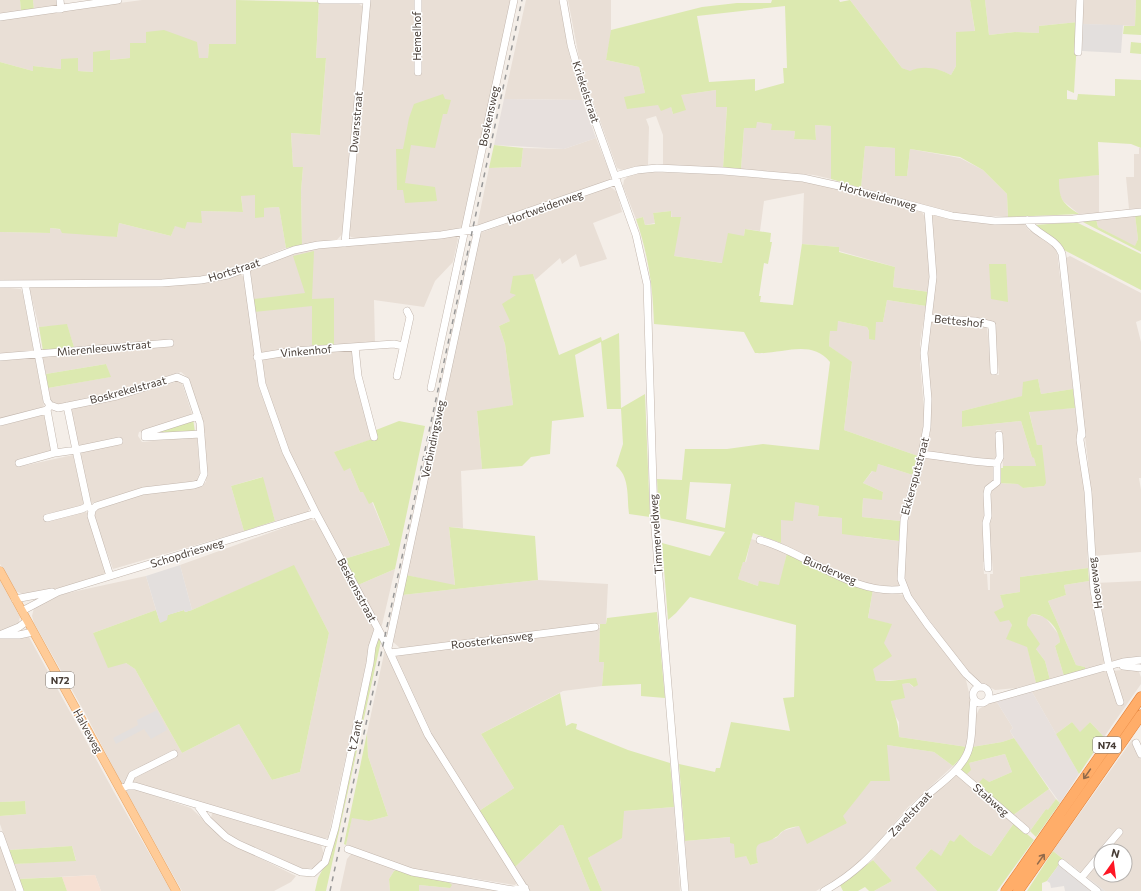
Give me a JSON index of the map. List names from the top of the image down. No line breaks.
{"streets":{"highway":["N74"],"main road":["N72","Halveweg"],"street":["Hemelhof","Kriekelstraat","Boskensweg","Dwarsstraat","Hortweidenweg","Hortstraat","Betteshof","Mierenleeuwstraat","Vinkenhof","Boskrekelstraat","Verbindingsweg","Ekkersputstraat","Timmerveldweg","Schopdriesweg","Bunderweg","Hoeveweg","Beskensstraat","Roosterkensweg","'t Zant","Stabweg","Zavelstraat"]},"crossings":[["Kriekelstraat","Hortweidenweg"],["Kriekelstraat","Timmerveldweg"],["Boskensweg","Hortstraat"],["Dwarsstraat","Hortstraat"],["Hortweidenweg","Hortstraat"],["Hortweidenweg","Verbindingsweg"],["Hortweidenweg","Ekkersputstraat"],["Hortweidenweg","Timmerveldweg"],["Hortweidenweg","Hoeveweg"],["Hortstraat","Verbindingsweg"],["Hortstraat","Beskensstraat"],["Betteshof","Ekkersputstraat"],["Vinkenhof","Beskensstraat"],["Verbindingsweg","Beskensstraat"],["Verbindingsweg","Roosterkensweg"],["Ekkersputstraat","Bunderweg"],["Ekkersputstraat","Zavelstraat"],["Schopdriesweg","Beskensstraat"],["Schopdriesweg","Halveweg"],["Beskensstraat","Roosterkensweg"],["Beskensstraat","'t Zant"],["Stabweg","Zavelstraat"]],"north":"top"}
